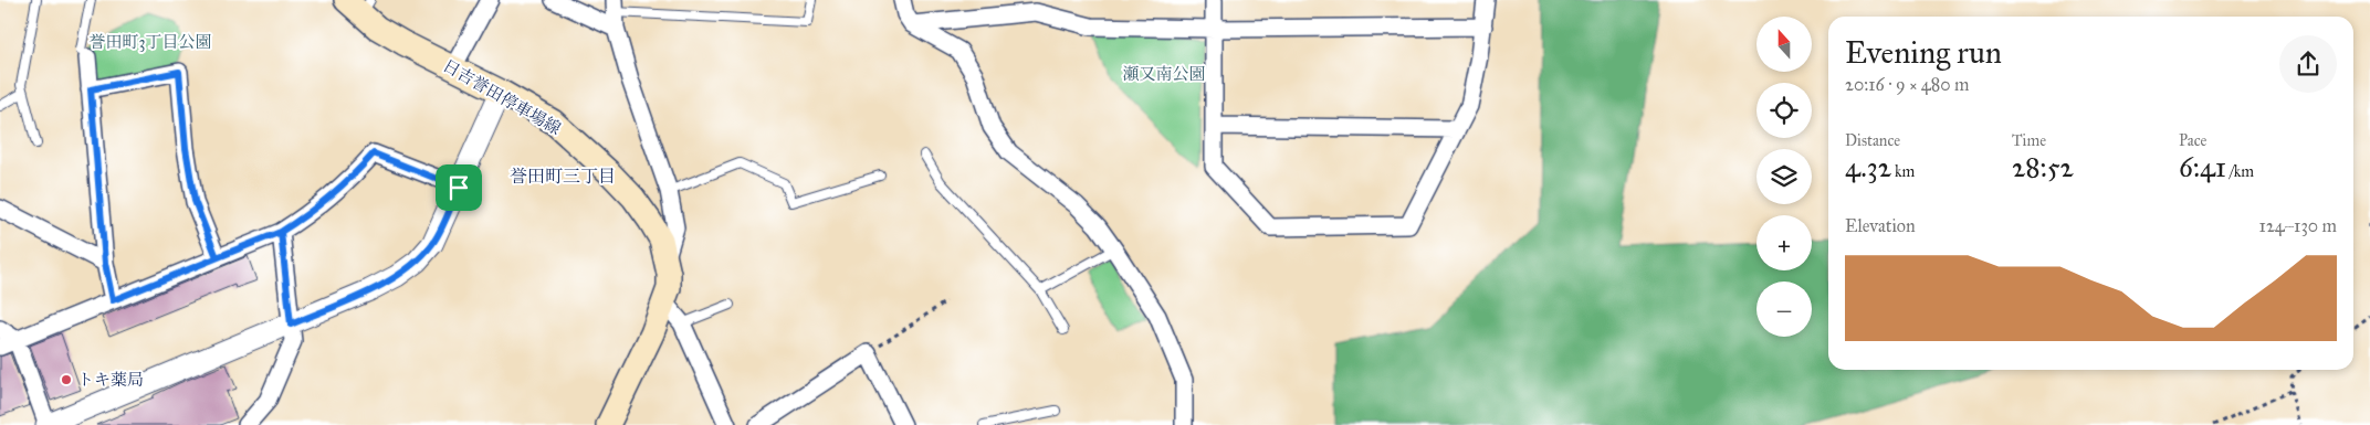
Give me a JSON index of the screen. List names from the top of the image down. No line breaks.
{"streets":{"main road":["日吉誉田停車場線"]},"districts":["誉田町三丁目"],"parks":["誉田町3丁目公園","瀬又南公園"],"places":["トキ薬局"],"north":"top","page":{"map_buttons":["+","−"],"heading":["Evening run","20:16 · 9 × 480 m"],"stats":[["Distance","4.32 km"],["Time","28:52"],["Pace","6:41 /km"]],"chart":["Elevation","124–130 m"]}}
